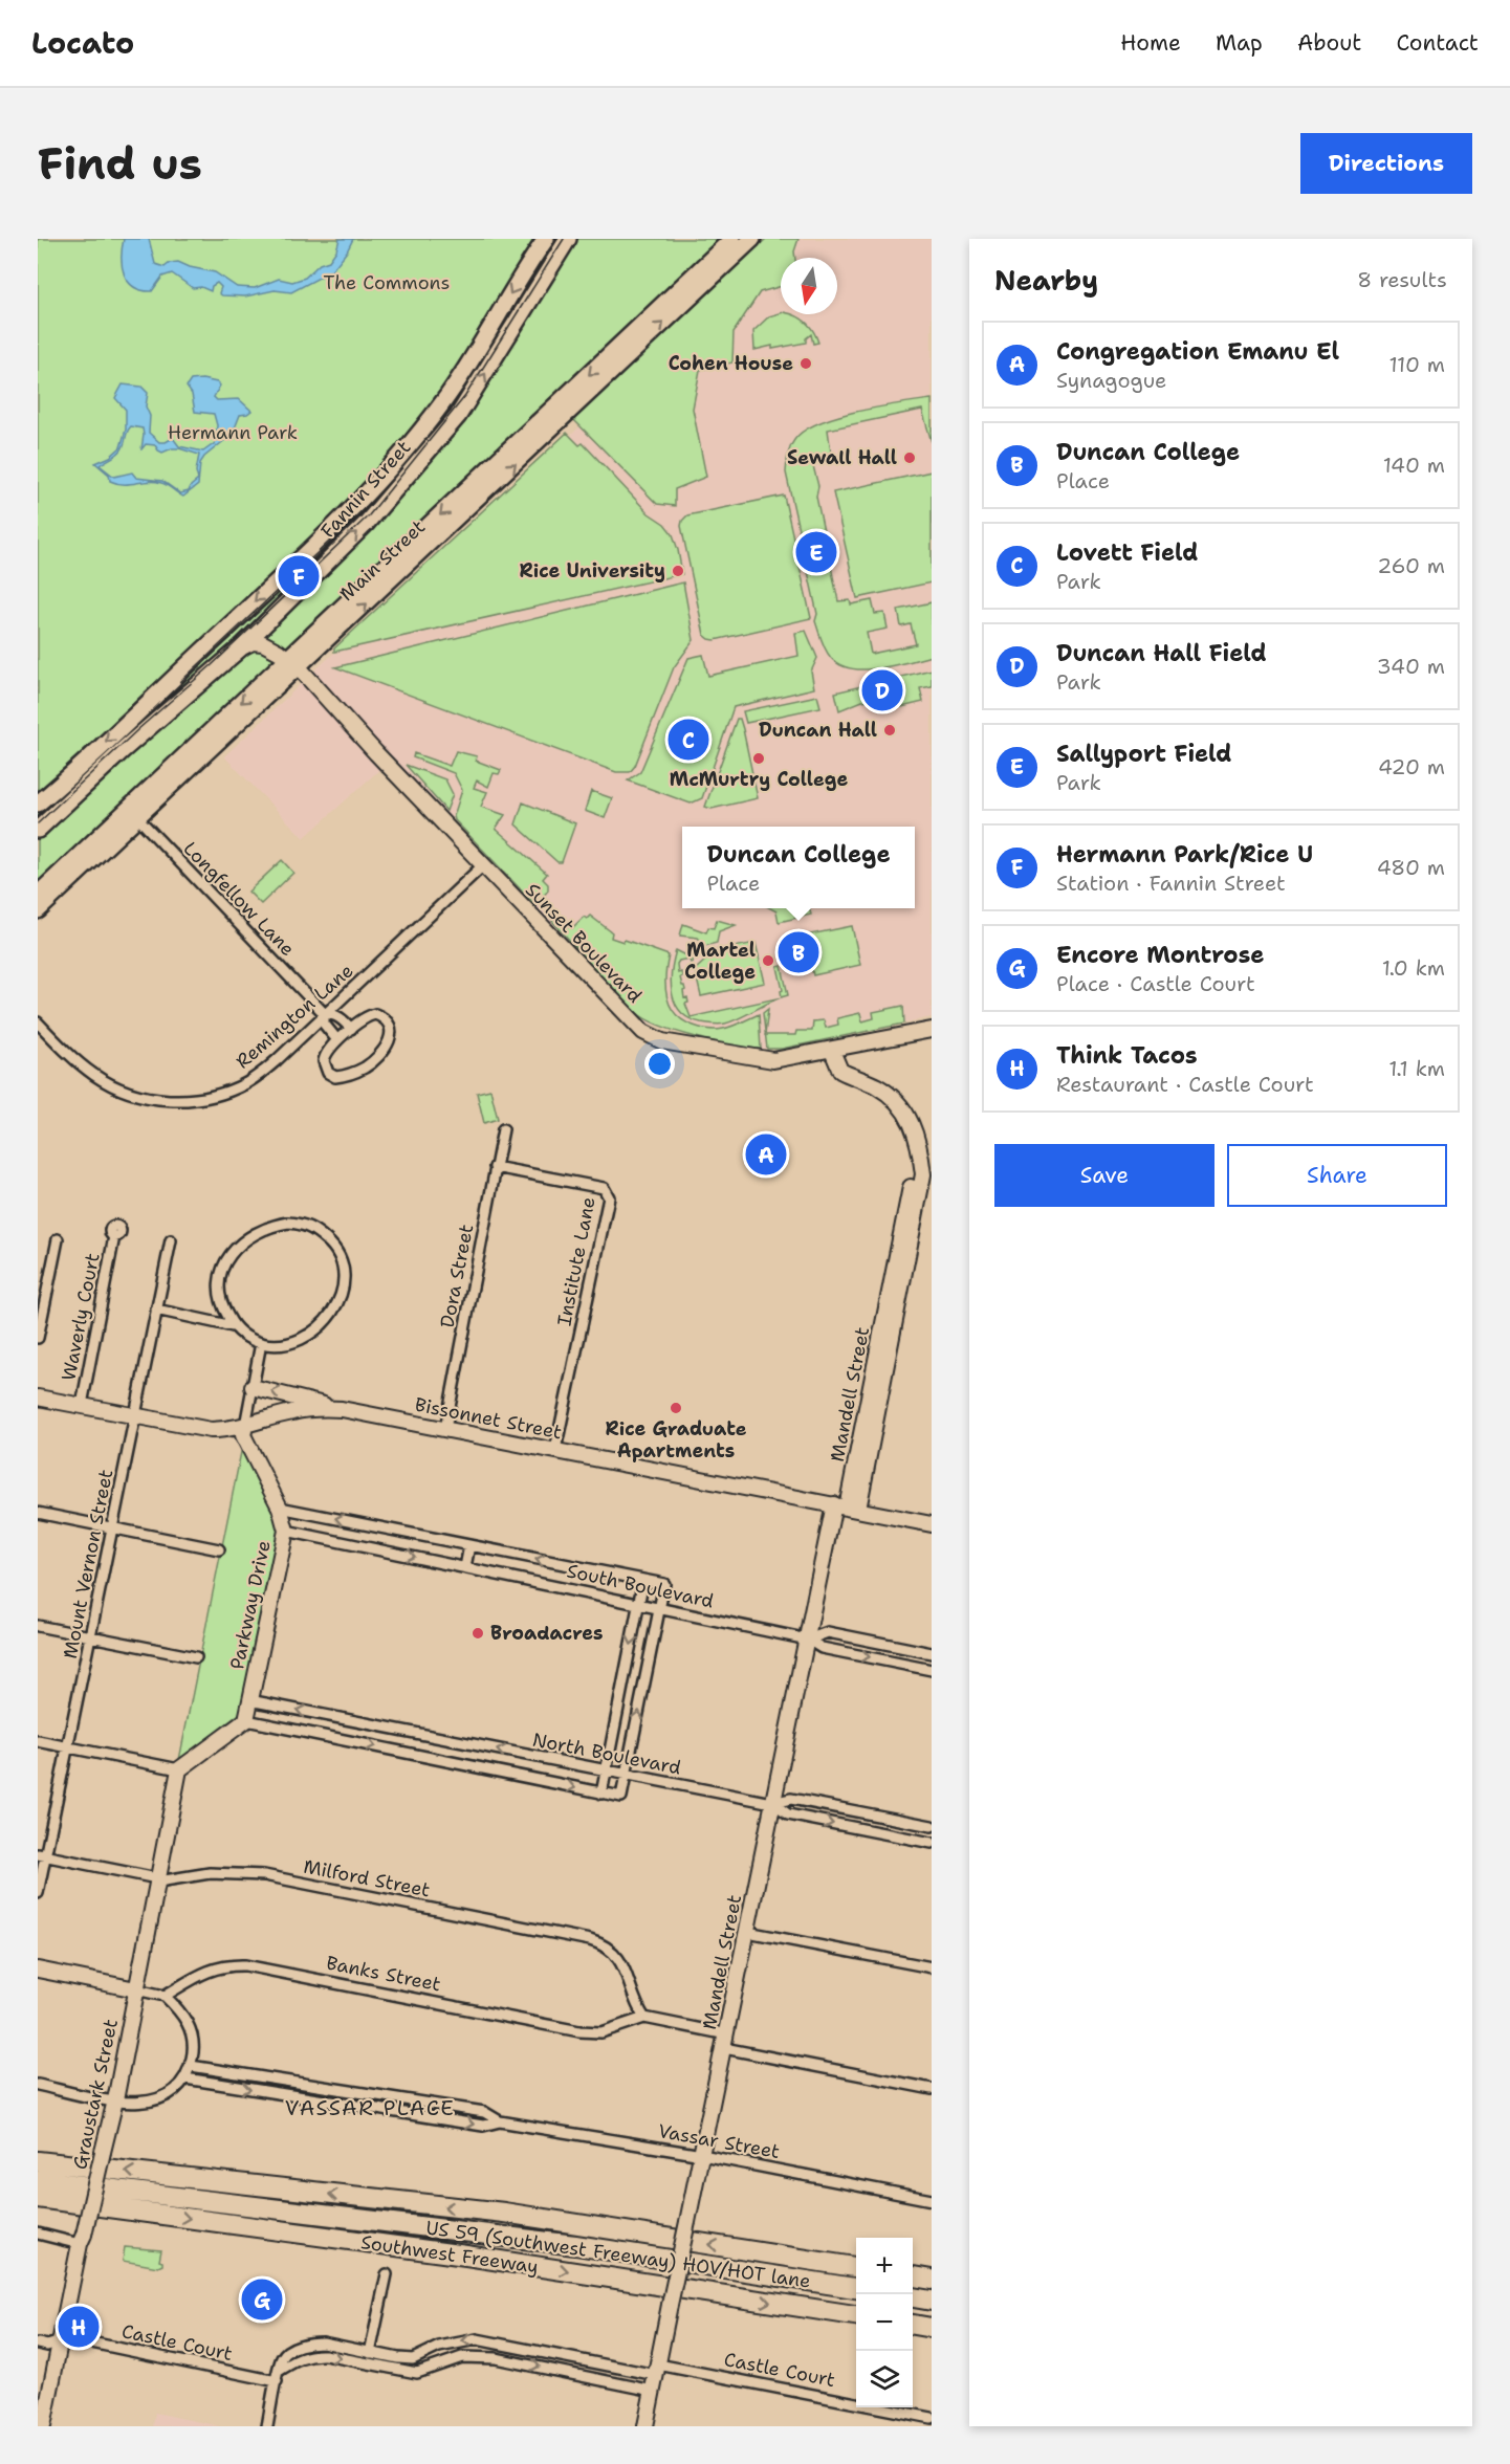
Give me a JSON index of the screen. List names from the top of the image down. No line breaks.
{"streets":{"highway":["Southwest Freeway","US 59 (Southwest Freeway) HOV/HOT lane"],"main road":["Fannin Street","Main Street"],"street":["Longfellow Lane","Sunset Boulevard","Remington Lane","Institute Lane","Dora Street","Waverly Court","Mandell Street","Bissonnet Street","Mount Vernon Street","South Boulevard","Parkway Drive","North Boulevard","Milford Street","Banks Street","Graustark Street","Vassar Street","Castle Court"]},"crossings":[["Fannin Street","Sunset Boulevard"],["Main Street","Longfellow Lane"],["Main Street","Sunset Boulevard"],["Longfellow Lane","Remington Lane"],["Sunset Boulevard","Remington Lane"],["Institute Lane","Dora Street"],["Institute Lane","Bissonnet Street"],["Dora Street","Bissonnet Street"],["Waverly Court","Bissonnet Street"],["Mandell Street","Bissonnet Street"],["Mandell Street","South Boulevard"],["Mandell Street","North Boulevard"],["Mandell Street","Vassar Street"],["Mandell Street","Castle Court"],["Bissonnet Street","Mount Vernon Street"],["Bissonnet Street","Parkway Drive"],["Mount Vernon Street","Milford Street"],["South Boulevard","Parkway Drive"],["Parkway Drive","North Boulevard"],["Milford Street","Banks Street"],["Milford Street","Graustark Street"],["Graustark Street","Castle Court"]],"districts":["VASSAR PLACE"],"parks":["The Commons","Hermann Park"],"places":["Cohen House","Sewall Hall","Rice University","Duncan Hall","McMurtry College","Martel College","Rice Graduate Apartments","Broadacres"],"north":"bottom","page":{"header":"Locato","nav":["Home","Map","About","Contact"],"buttons":["Directions",["Save","Share"]],"title":"Find us","heading":["Nearby","8 results"],"list":[{"mark":"A","name":"Congregation Emanu El","note":"Synagogue","value":"110 m"},{"mark":"B","name":"Duncan College","note":"Place","value":"140 m"},{"mark":"C","name":"Lovett Field","note":"Park","value":"260 m"},{"mark":"D","name":"Duncan Hall Field","note":"Park","value":"340 m"},{"mark":"E","name":"Sallyport Field","note":"Park","value":"420 m"},{"mark":"F","name":"Hermann Park/Rice U","note":"Station · Fannin Street","value":"480 m"},{"mark":"G","name":"Encore Montrose","note":"Place · Castle Court","value":"1.0 km"},{"mark":"H","name":"Think Tacos","note":"Restaurant · Castle Court","value":"1.1 km"}],"pins":["E","F","D","C","B","A","G","H"],"popup":["Duncan College","Place"],"map_buttons":["+","−"]}}
